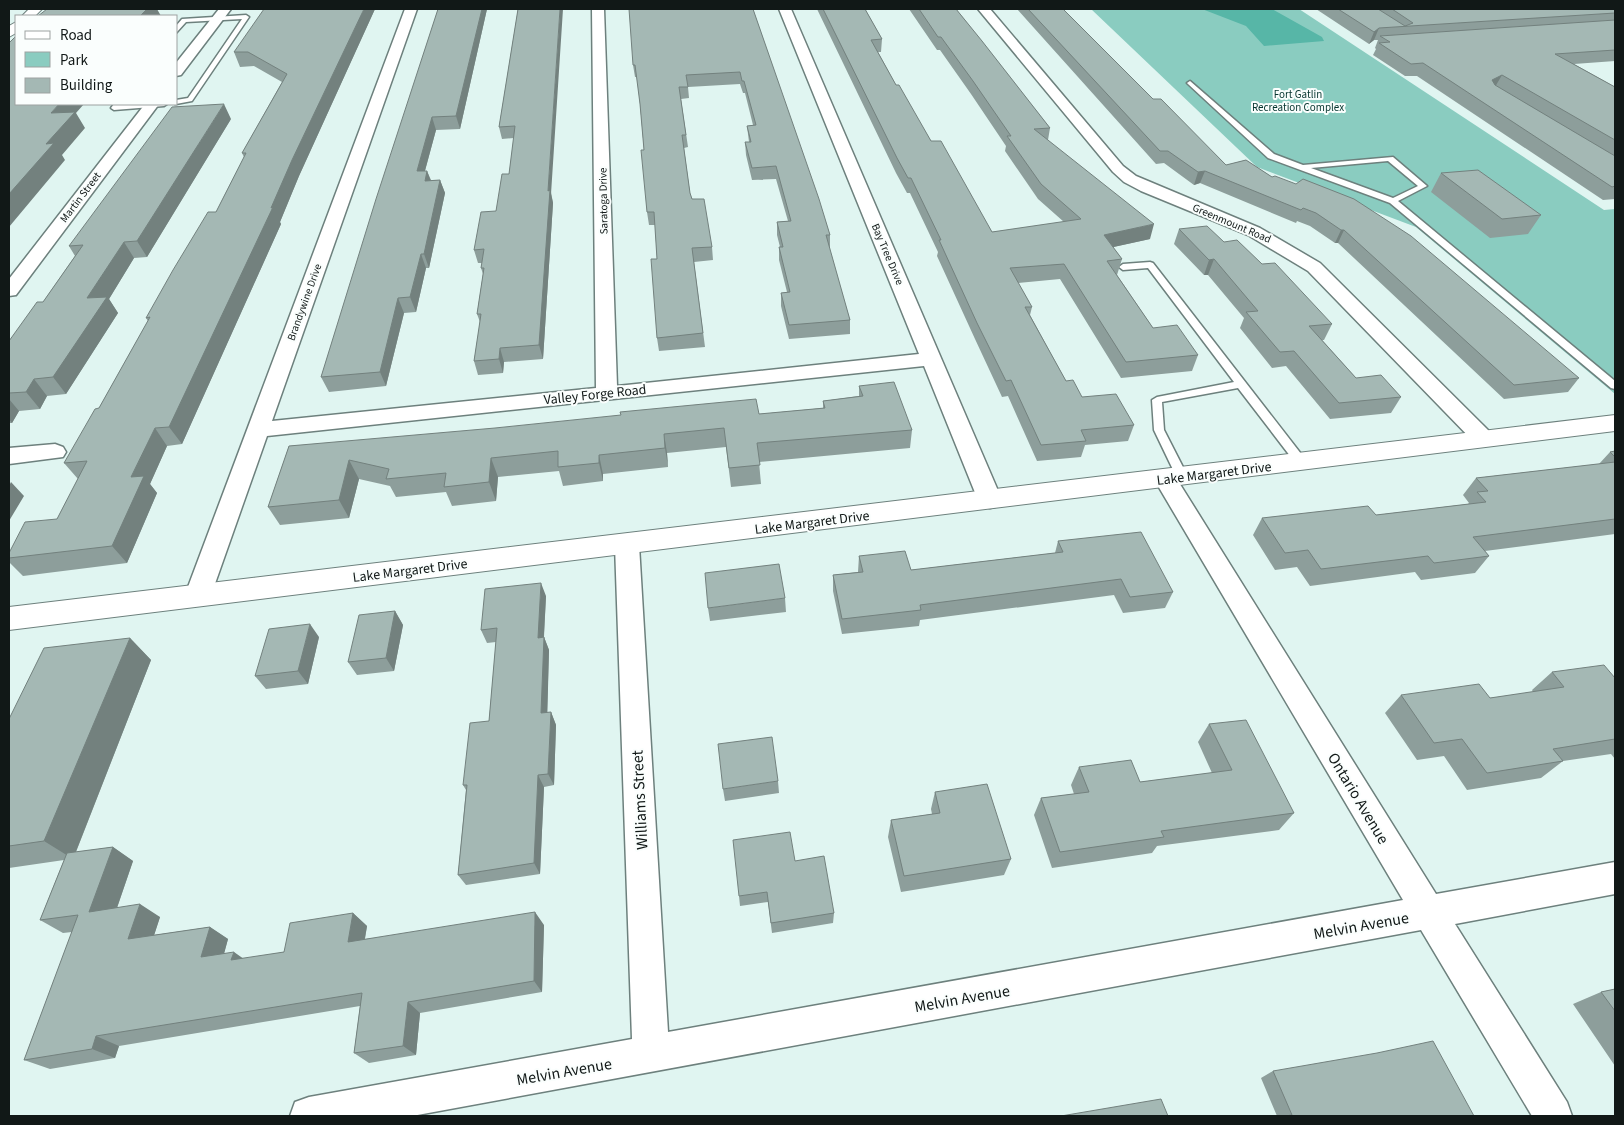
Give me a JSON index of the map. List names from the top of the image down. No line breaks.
{"streets":{"street":["Martin Street","Saratoga Drive","Greenmount Road","Bay Tree Drive","Brandywine Drive","Valley Forge Road","Lake Margaret Drive","Ontario Avenue","Williams Street","Melvin Avenue"]},"crossings":[["Saratoga Drive","Valley Forge Road"],["Greenmount Road","Lake Margaret Drive"],["Bay Tree Drive","Valley Forge Road"],["Bay Tree Drive","Lake Margaret Drive"],["Brandywine Drive","Valley Forge Road"],["Brandywine Drive","Lake Margaret Drive"],["Lake Margaret Drive","Ontario Avenue"],["Lake Margaret Drive","Williams Street"],["Ontario Avenue","Melvin Avenue"],["Williams Street","Melvin Avenue"]],"parks":["Fort Gatlin Recreation Complex"],"legend":["Road","Park","Building"]}
